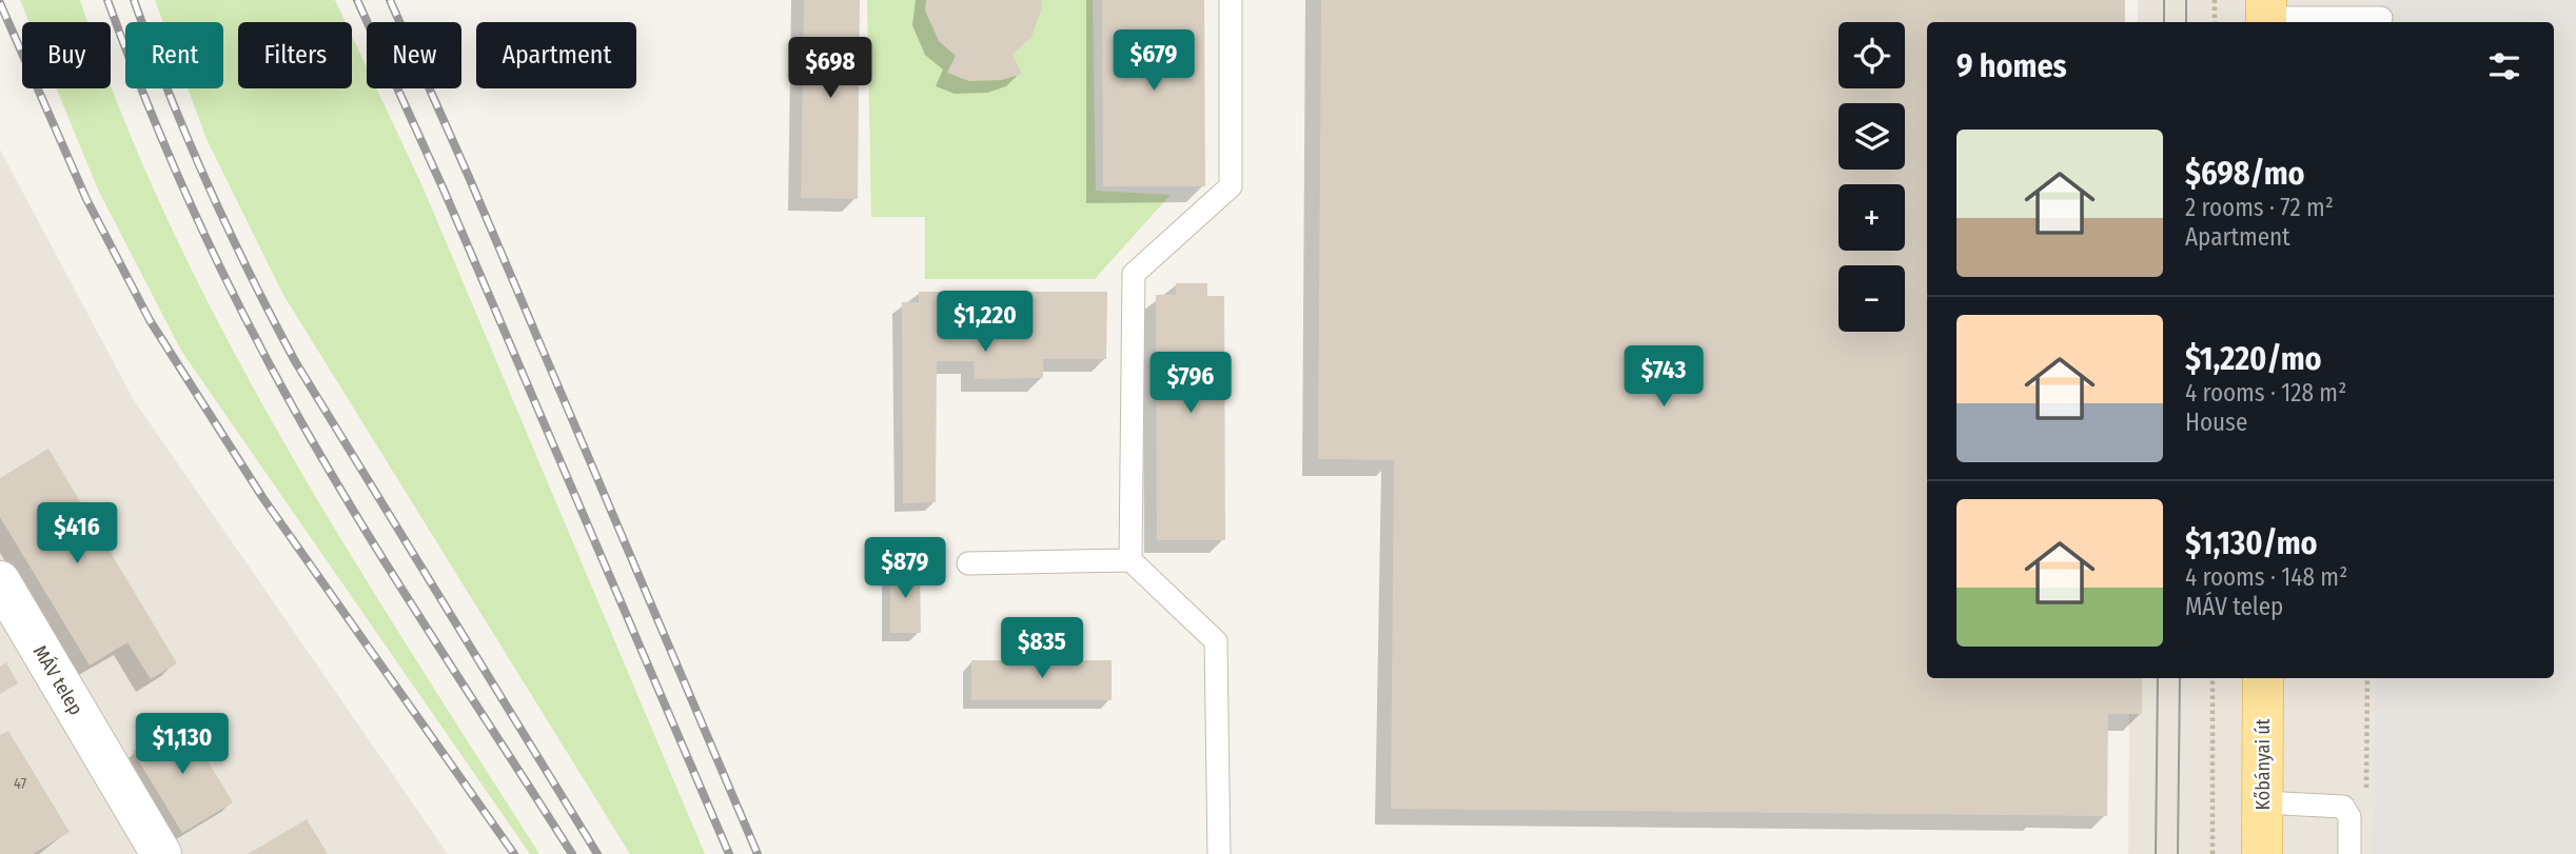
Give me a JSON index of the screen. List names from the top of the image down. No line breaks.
{"streets":{"main road":["Kőbányai út"],"street":["MÁV telep"]},"house_numbers":["47"],"page":{"map_buttons":["+","−"],"chip":["Buy","Rent","Filters","New","Apartment"],"heading":"9 homes","price":["$679","$698","$1,220","$743","$796","$416","$879","$835","$1,130"],"list":[{"name":"$698/mo","note":"2 rooms · 72 m² · Apartment"},{"name":"$1,220/mo","note":"4 rooms · 128 m² · House"},{"name":"$1,130/mo","note":"4 rooms · 148 m² · MÁV telep"}]}}
